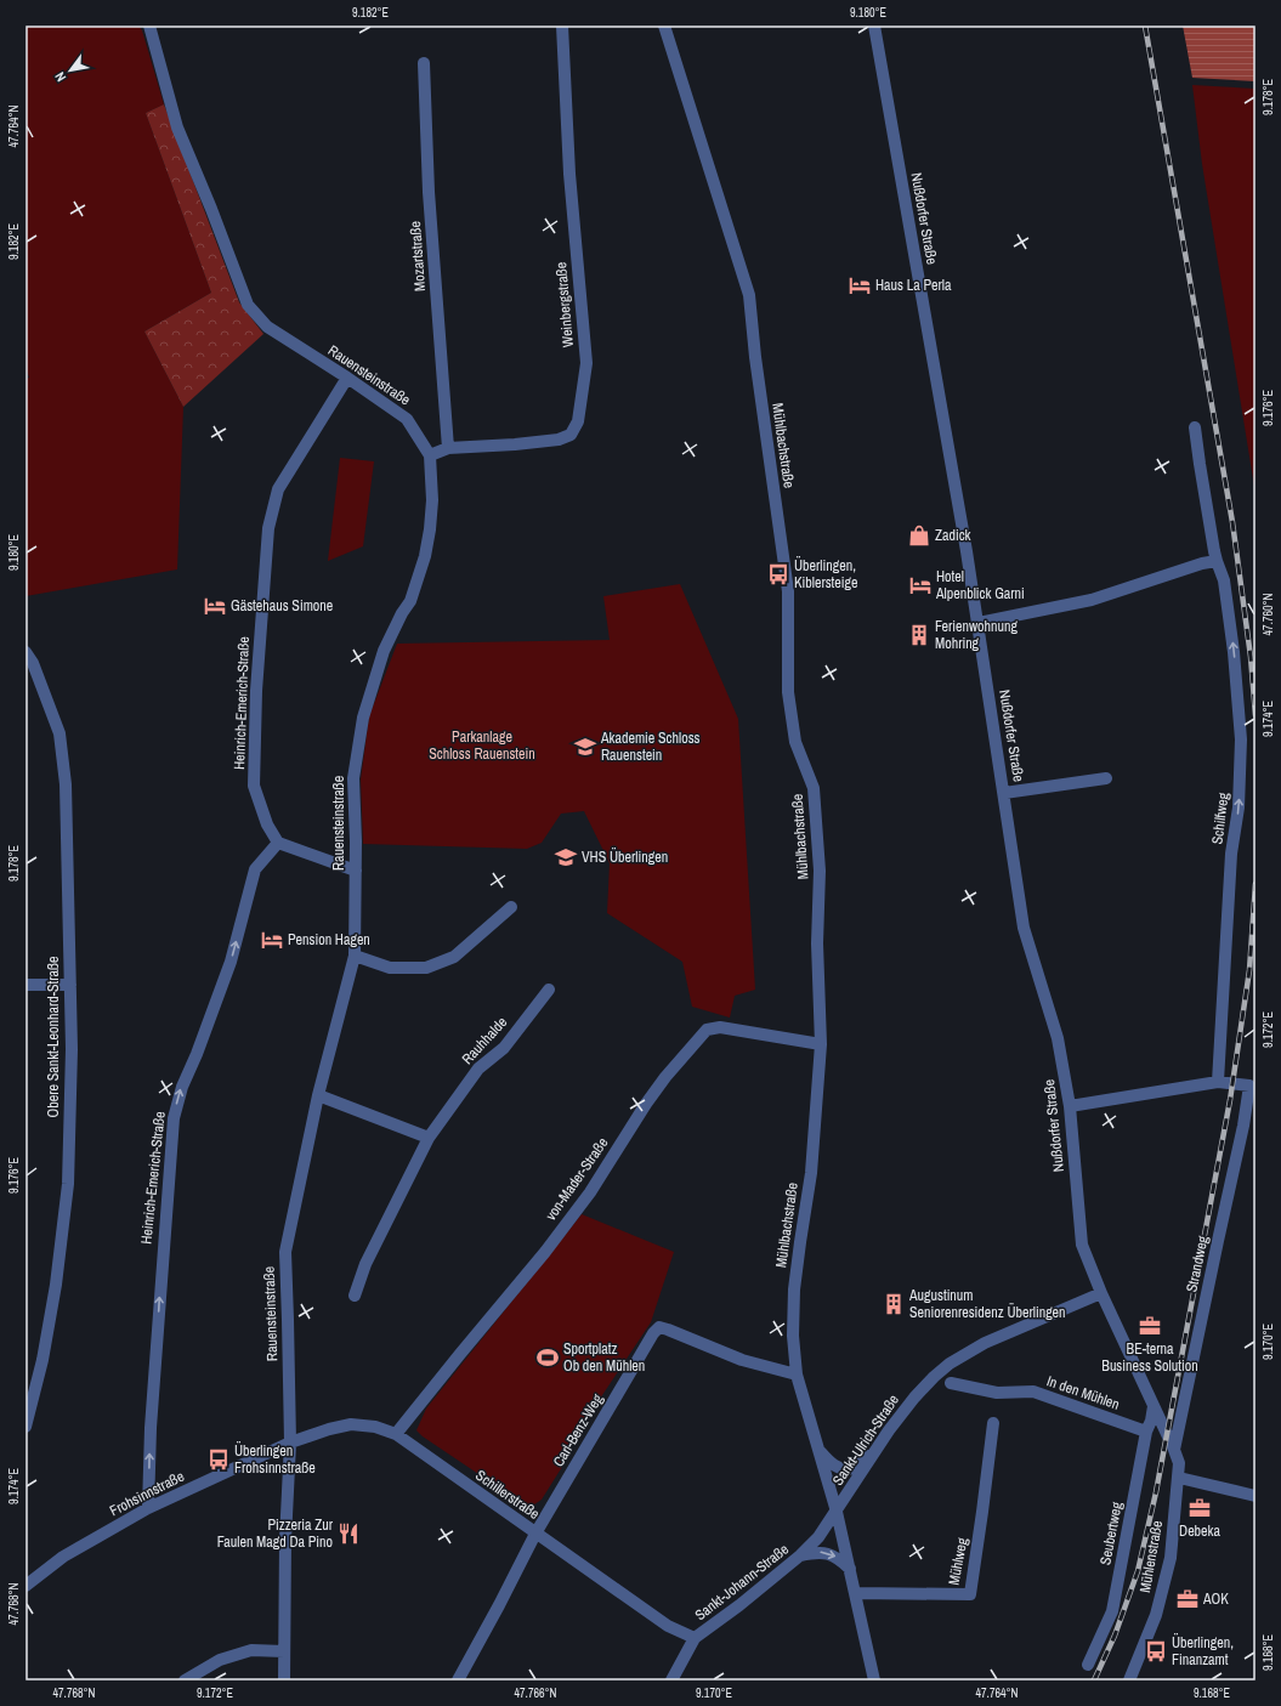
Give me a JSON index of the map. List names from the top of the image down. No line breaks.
{"streets":{"street":["Nußdorfer Straße","Mozartstraße","Weinbergstraße","Rauensteinstraße","Mühlbachstraße","Heinrich-Emerich-Straße","Schilfweg","Obere Sankt-Leonhard-Straße","Rauhhalde","von-Mader-Straße","Strandweg","In den Mühlen","Carl-Benz-Weg","Sankt-Ulrich-Straße","Frohsinnstraße","Schillerstraße","Seubertweg","Mühlenstraße","Mühlweg","Sankt-Johann-Straße"]},"crossings":[["Nußdorfer Straße","Sankt-Ulrich-Straße"],["Nußdorfer Straße","Seubertweg"],["Nußdorfer Straße","Mühlenstraße"],["Mozartstraße","Weinbergstraße"],["Weinbergstraße","Rauensteinstraße"],["Rauensteinstraße","Heinrich-Emerich-Straße"],["Rauensteinstraße","Frohsinnstraße"],["Rauensteinstraße","Schillerstraße"],["Mühlbachstraße","von-Mader-Straße"],["Mühlbachstraße","Carl-Benz-Weg"],["Mühlbachstraße","Sankt-Ulrich-Straße"],["Mühlbachstraße","Sankt-Johann-Straße"],["Heinrich-Emerich-Straße","Frohsinnstraße"],["Schilfweg","Strandweg"],["von-Mader-Straße","Schillerstraße"],["Strandweg","Mühlenstraße"],["In den Mühlen","Seubertweg"],["Carl-Benz-Weg","Schillerstraße"],["Sankt-Ulrich-Straße","Sankt-Johann-Straße"],["Frohsinnstraße","Schillerstraße"],["Schillerstraße","Sankt-Johann-Straße"]],"one_way":["Heinrich-Emerich-Straße","Schilfweg"],"parks":["Parkanlage Schloss Rauenstein"],"places":{"hotel":["Haus La Perla","Hotel Alpenblick Garni","Gästehaus Simone","Pension Hagen"],"shop":["Zadick"],"bus stop":["Überlingen, Kiblersteige","Überlingen Frohsinnstraße","Überlingen, Finanzamt"],"building":["Ferienwohnung Mohring","Augustinum Seniorenresidenz Überlingen"],"school or university":["Akademie Schloss Rauenstein","VHS Überlingen"],"office":["BE-terna Business Solution","Debeka","AOK"],"sports":["Sportplatz Ob den Mühlen"],"restaurant":["Pizzeria Zur Faulen Magd Da Pino"]},"north":"bottom left","coordinates":["9.182°E","9.180°E","9.178°E","47.764°N","9.176°E","47.760°N","9.174°E","9.172°E","9.170°E","47.768°N","9.168°E","47.766°N"]}
